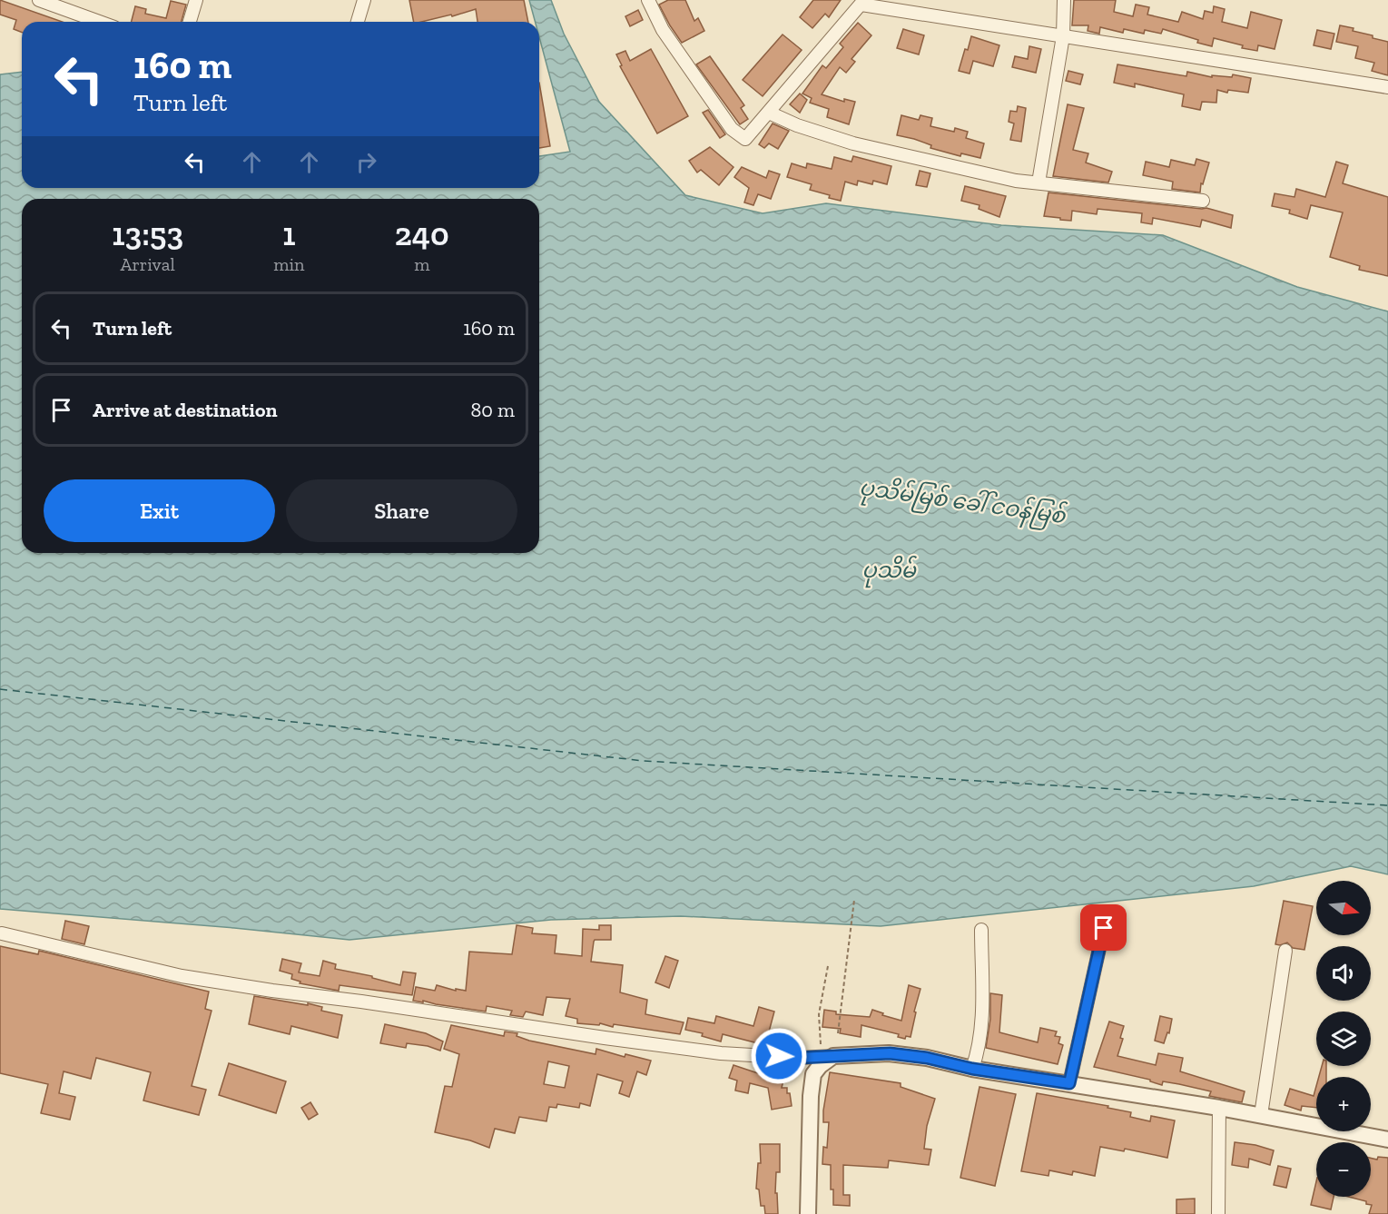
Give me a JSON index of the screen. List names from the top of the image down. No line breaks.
{"water":["ပုသိမ်မြစ် ခေါ် ငဝန်မြစ်","ပုသိမ်"],"north":"right","page":{"turn":["160 m","Turn left"],"eta":["13:53","Arrival","1","min","240","m"],"list":[{"name":"Turn left","value":"160 m"},{"name":"Arrive at destination","value":"80 m"}],"buttons":["Exit","Share"],"map_buttons":["+","−"]}}
